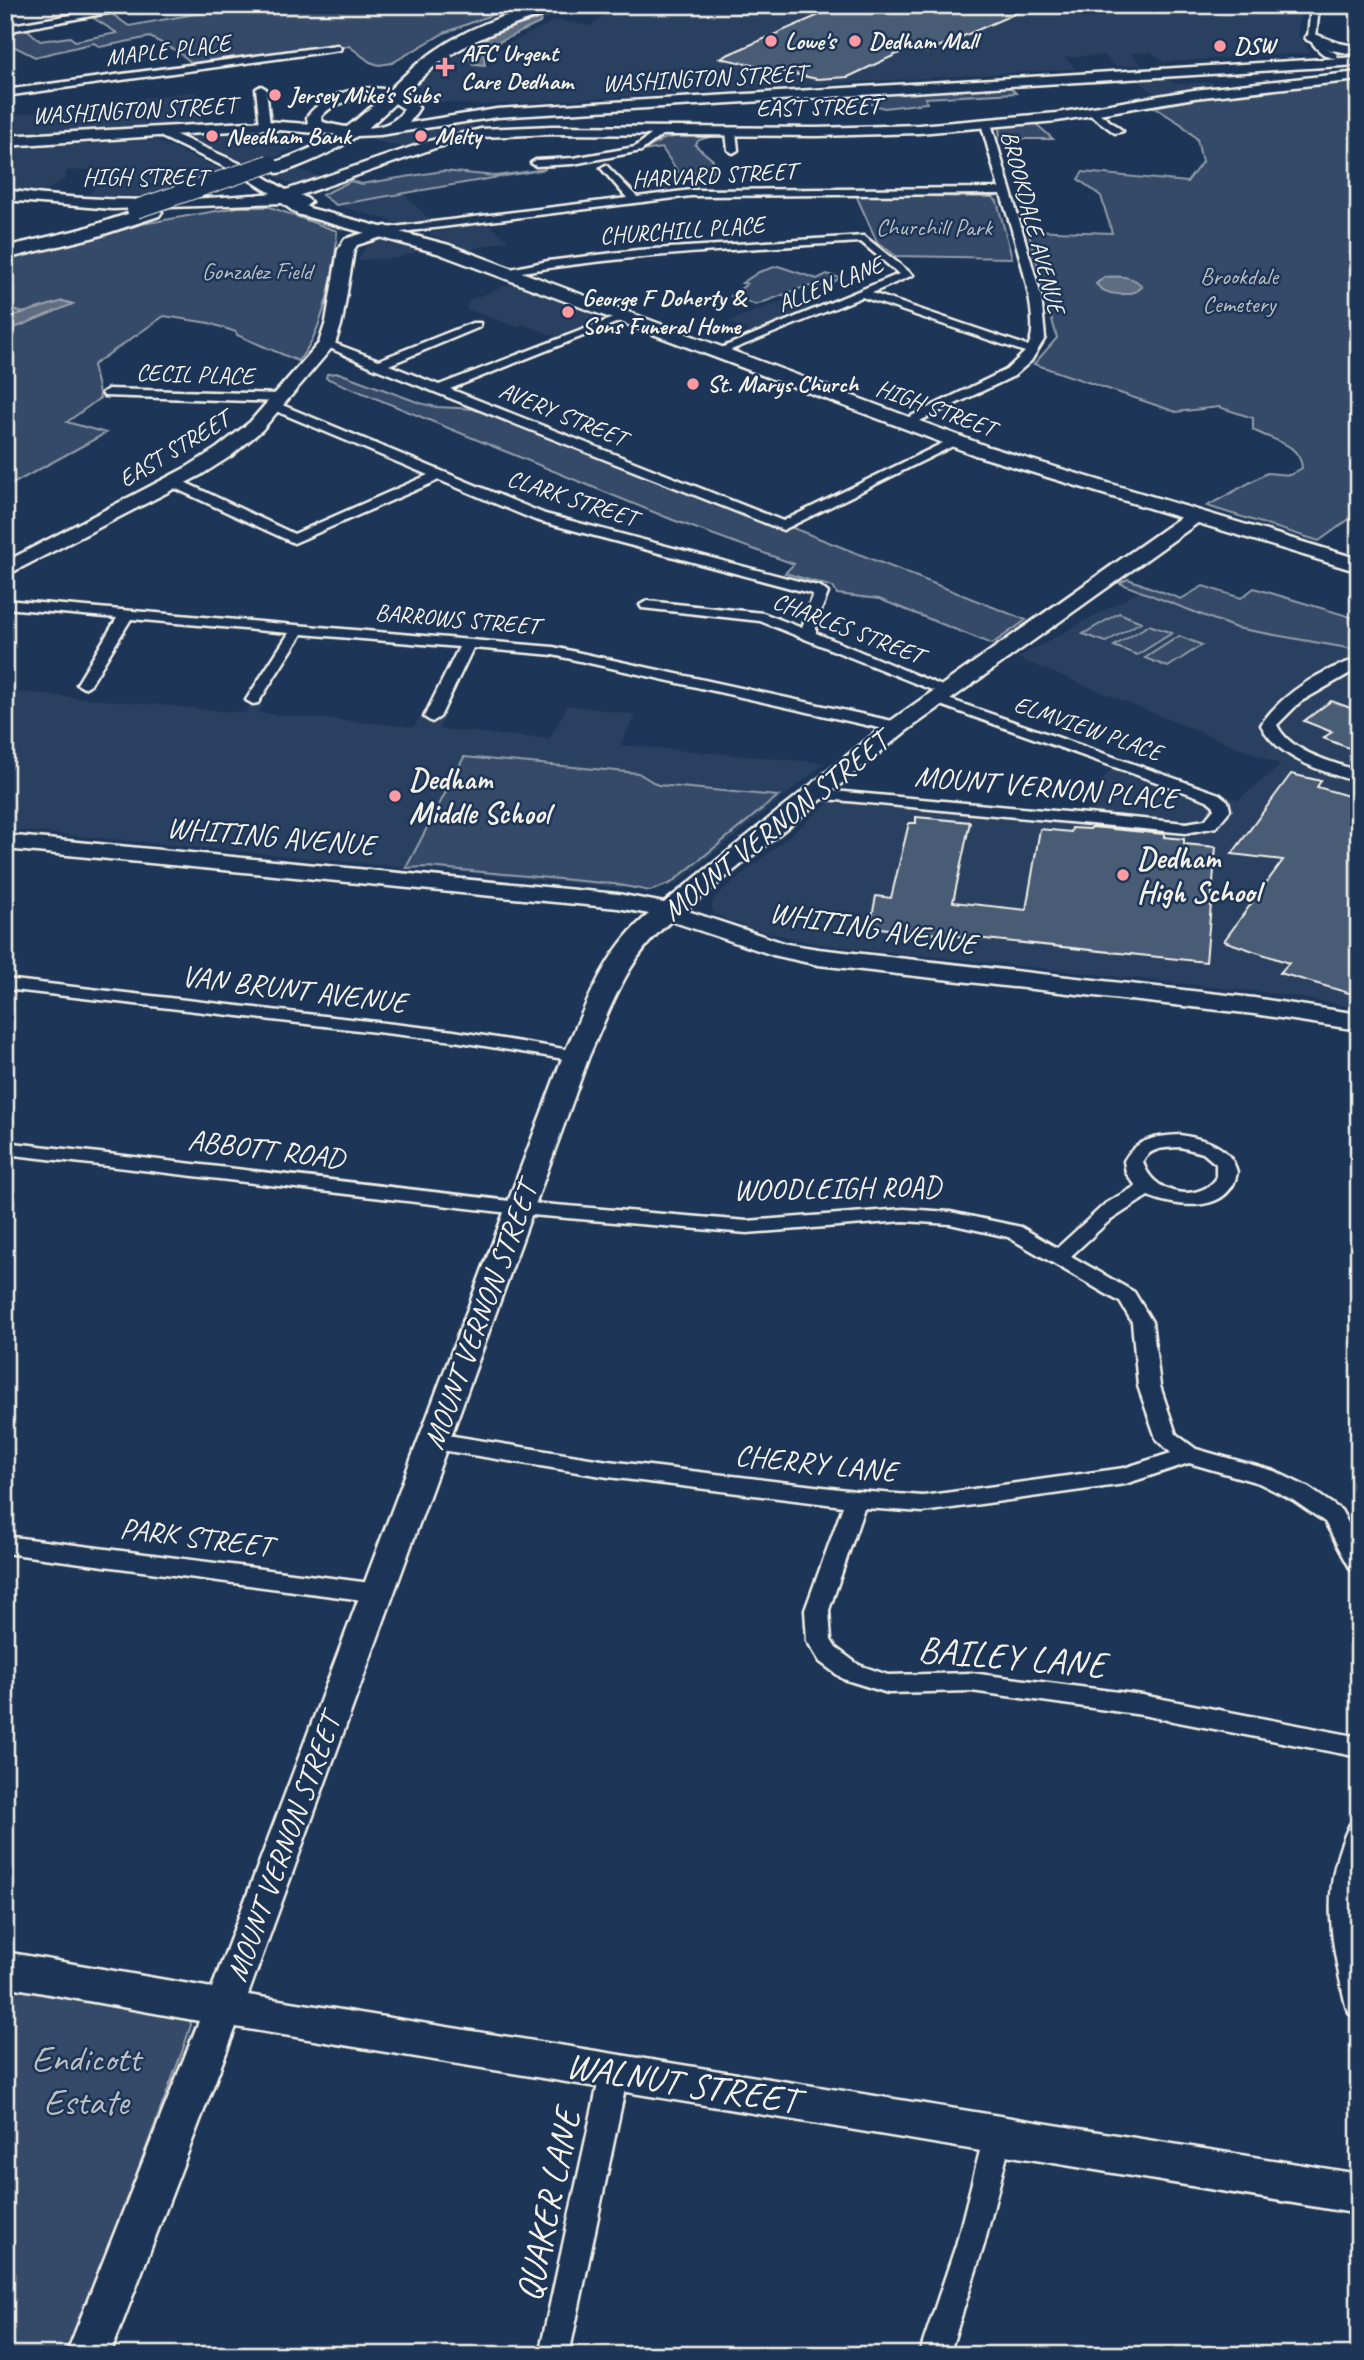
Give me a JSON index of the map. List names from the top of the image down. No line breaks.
{"streets":{"main road":["WASHINGTON STREET","HIGH STREET"],"street":["MAPLE PLACE","EAST STREET","HARVARD STREET","BROOKDALE AVENUE","CHURCHILL PLACE","ALLEN LANE","CECIL PLACE","AVERY STREET","CLARK STREET","BARROWS STREET","CHARLES STREET","ELMVIEW PLACE","MOUNT VERNON PLACE","MOUNT VERNON STREET","WHITING AVENUE","VAN BRUNT AVENUE","ABBOTT ROAD","WOODLEIGH ROAD","CHERRY LANE","PARK STREET","BAILEY LANE","WALNUT STREET","QUAKER LANE"]},"crossings":[["EAST STREET","HIGH STREET"],["EAST STREET","BROOKDALE AVENUE"],["EAST STREET","CECIL PLACE"],["EAST STREET","AVERY STREET"],["EAST STREET","CLARK STREET"],["HARVARD STREET","HIGH STREET"],["HARVARD STREET","BROOKDALE AVENUE"],["HIGH STREET","BROOKDALE AVENUE"],["HIGH STREET","CHURCHILL PLACE"],["HIGH STREET","ALLEN LANE"],["HIGH STREET","AVERY STREET"],["HIGH STREET","MOUNT VERNON STREET"],["CHURCHILL PLACE","ALLEN LANE"],["CECIL PLACE","CLARK STREET"],["CLARK STREET","CHARLES STREET"],["BARROWS STREET","MOUNT VERNON STREET"],["CHARLES STREET","ELMVIEW PLACE"],["CHARLES STREET","MOUNT VERNON STREET"],["ELMVIEW PLACE","MOUNT VERNON PLACE"],["ELMVIEW PLACE","MOUNT VERNON STREET"],["MOUNT VERNON PLACE","MOUNT VERNON STREET"],["MOUNT VERNON STREET","WHITING AVENUE"],["MOUNT VERNON STREET","VAN BRUNT AVENUE"],["MOUNT VERNON STREET","ABBOTT ROAD"],["MOUNT VERNON STREET","WOODLEIGH ROAD"],["MOUNT VERNON STREET","CHERRY LANE"],["MOUNT VERNON STREET","PARK STREET"],["MOUNT VERNON STREET","WALNUT STREET"],["ABBOTT ROAD","WOODLEIGH ROAD"],["WOODLEIGH ROAD","CHERRY LANE"],["CHERRY LANE","BAILEY LANE"],["WALNUT STREET","QUAKER LANE"]],"parks":["Churchill Park","Gonzalez Field","Brookdale Cemetery","Endicott Estate"],"places":{"other":["Lowe's","Dedham Mall","DSW","Jersey Mike's Subs","Needham Bank","Melty","George F Doherty & Sons Funeral Home","St. Marys Church","Dedham Middle School","Dedham High School"],"health":["AFC Urgent Care Dedham"]}}
